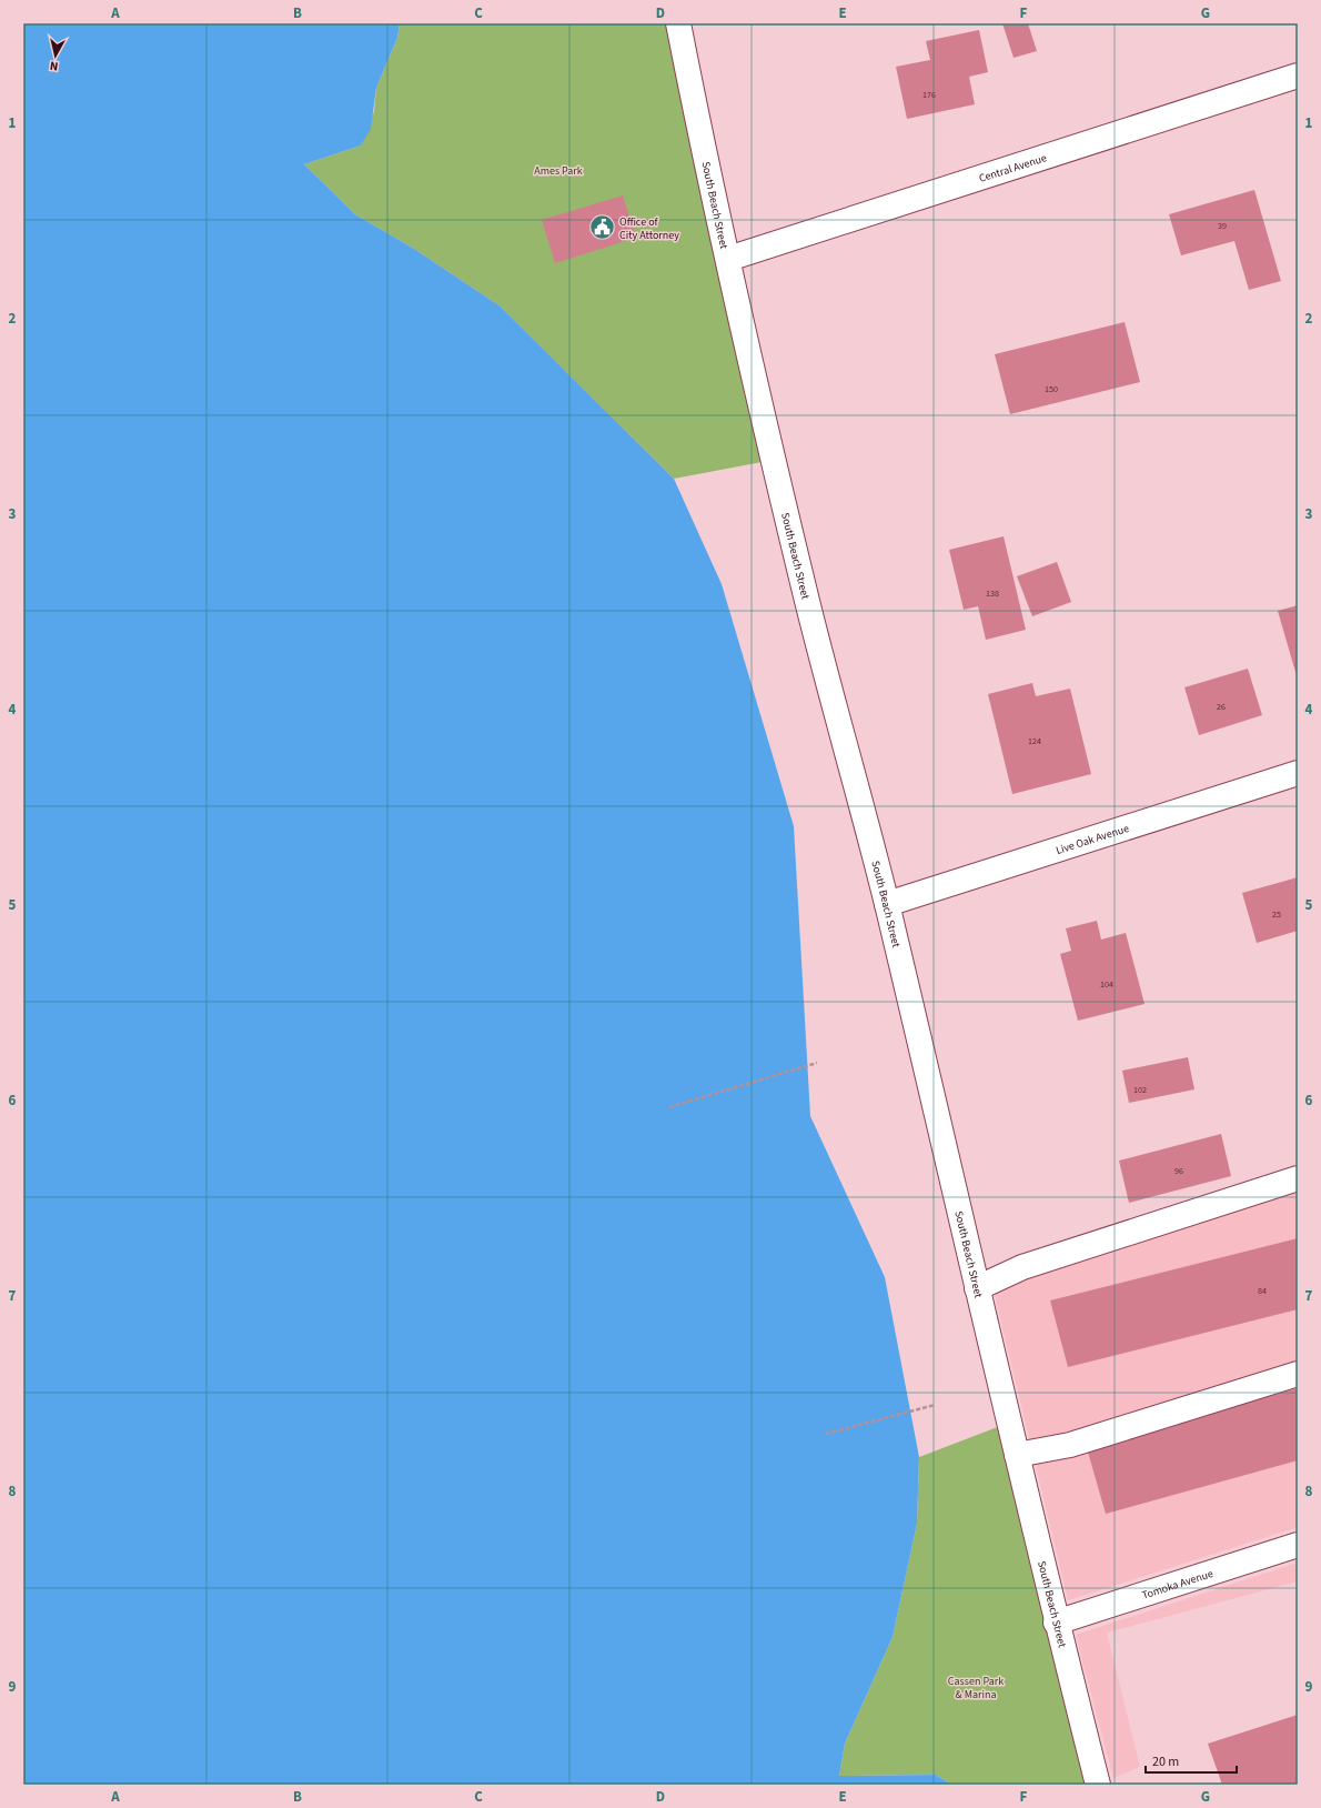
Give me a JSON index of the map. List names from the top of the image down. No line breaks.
{"streets":{"street":["Central Avenue","South Beach Street","Live Oak Avenue","Tomoka Avenue"]},"crossings":[["Central Avenue","South Beach Street"],["South Beach Street","Live Oak Avenue"],["South Beach Street","Tomoka Avenue"]],"parks":["Ames Park","Cassen Park & Marina"],"places":{"public building":["Office of City Attorney"]},"house_numbers":["176","39","150","138","26","124","25","104","102","96","84"],"scale_bar":"20 m","north":"bottom","grid":{"columns":["A","B","C","D","E","F","G"],"rows":["1","2","3","4","5","6","7","8","9"]}}
